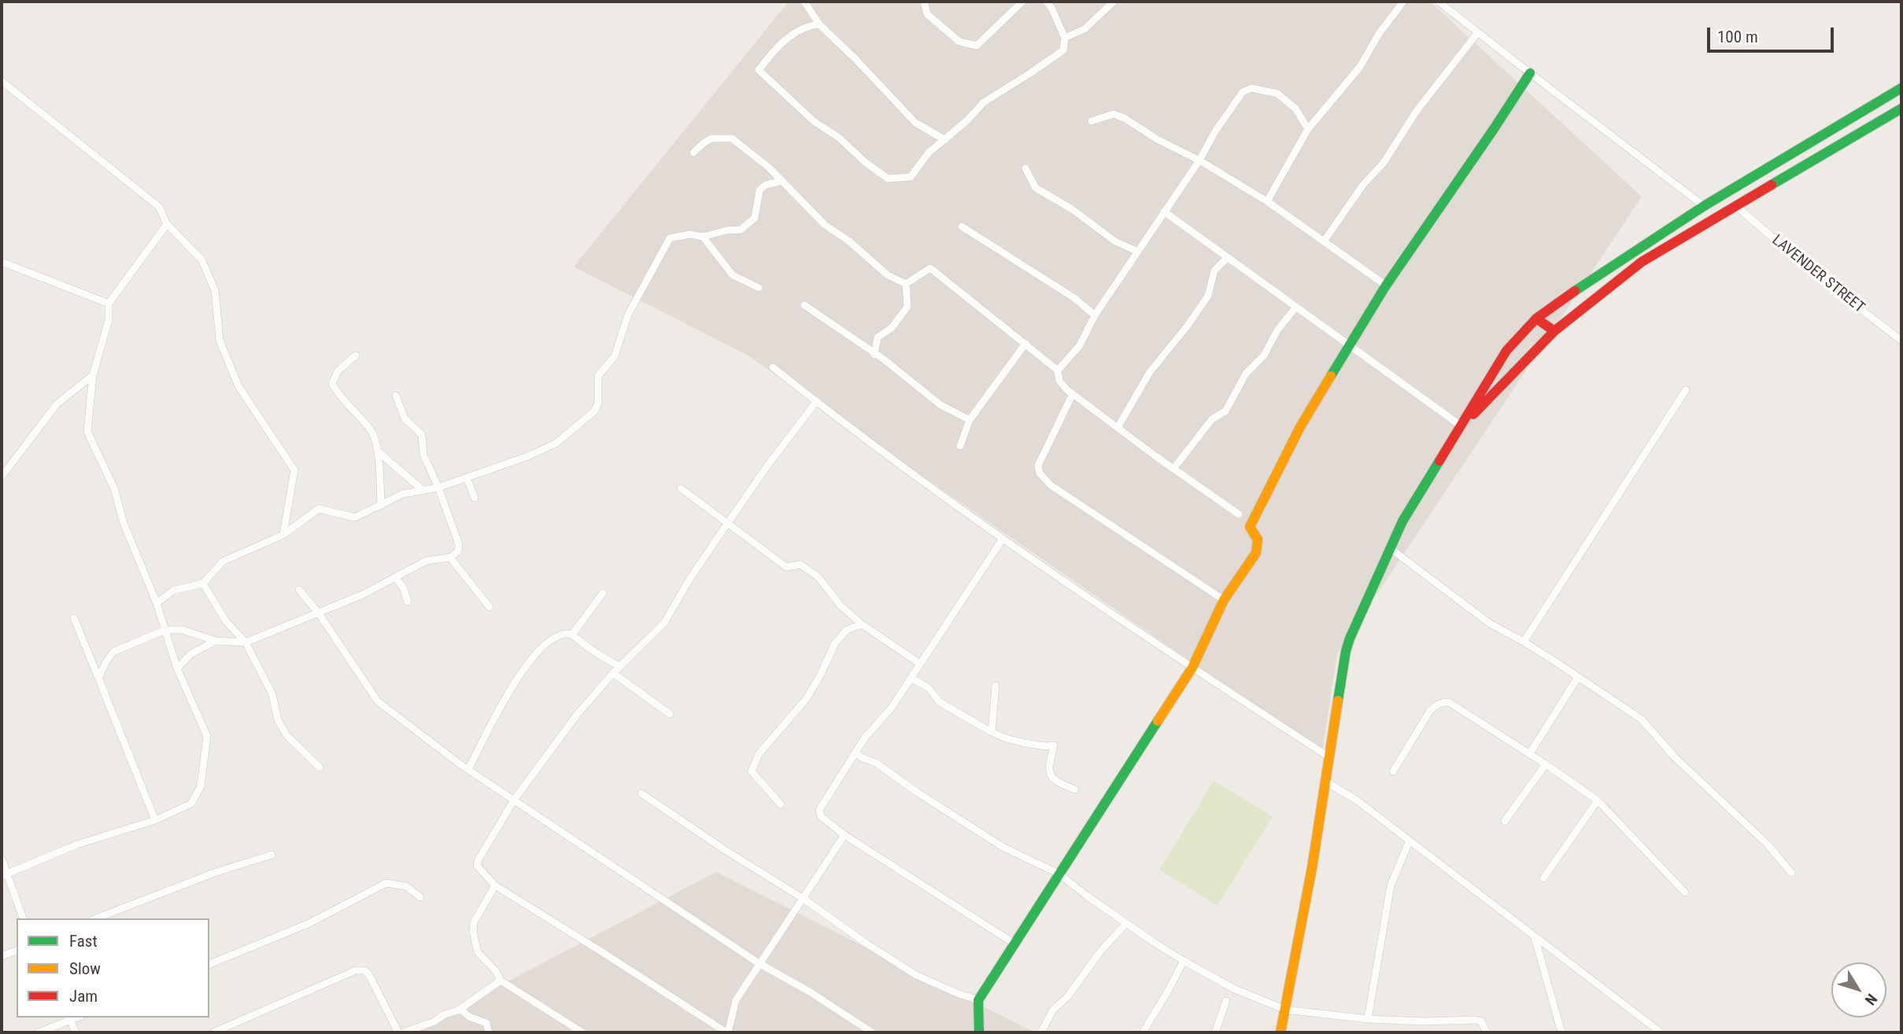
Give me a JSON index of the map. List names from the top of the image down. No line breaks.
{"streets":{"street":["LAVENDER STREET"]},"legend":["Fast","Slow","Jam"],"scale_bar":"100 m","north":"bottom right"}
